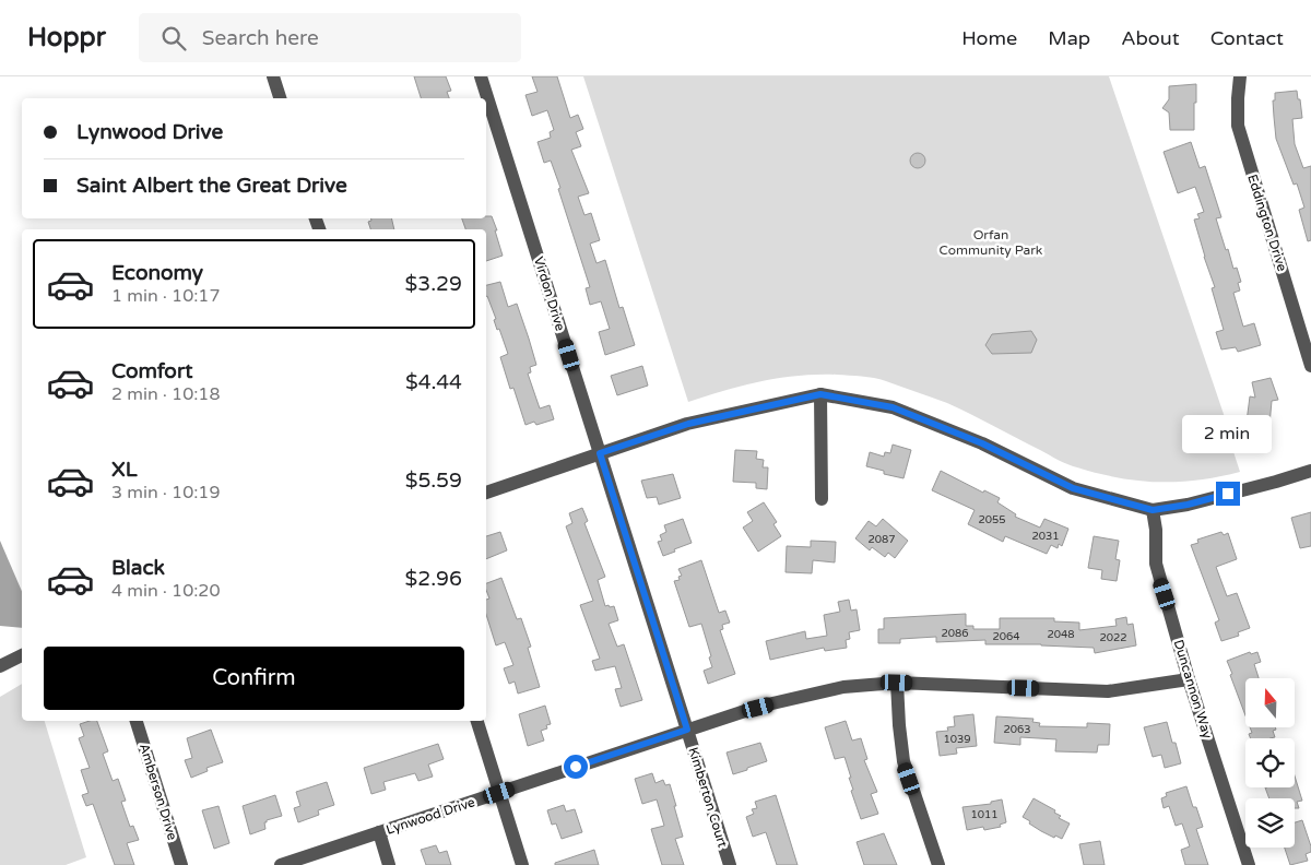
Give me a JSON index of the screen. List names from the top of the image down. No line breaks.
{"streets":{"street":["Eddington Drive","Virdon Drive","Duncannon Way","Amberson Drive","Kimberton Court","Lynwood Drive"]},"crossings":[["Virdon Drive","Kimberton Court"],["Virdon Drive","Lynwood Drive"],["Duncannon Way","Lynwood Drive"],["Kimberton Court","Lynwood Drive"]],"parks":["Orfan Community Park"],"house_numbers":["2055","2031","2087","2086","2048","2064","2022","2063","1039","1011"],"north":"top","page":{"header":"Hoppr","search":"Search here","nav":["Home","Map","About","Contact"],"banner":["Lynwood Drive","Saint Albert the Great Drive"],"list":[{"name":"Economy","note":"1 min · 10:17","value":"$3.29"},{"name":"Comfort","note":"2 min · 10:18","value":"$4.44"},{"name":"XL","note":"3 min · 10:19","value":"$5.59"},{"name":"Black","note":"4 min · 10:20","value":"$2.96"}],"bubble":"2 min","buttons":"Confirm"}}
